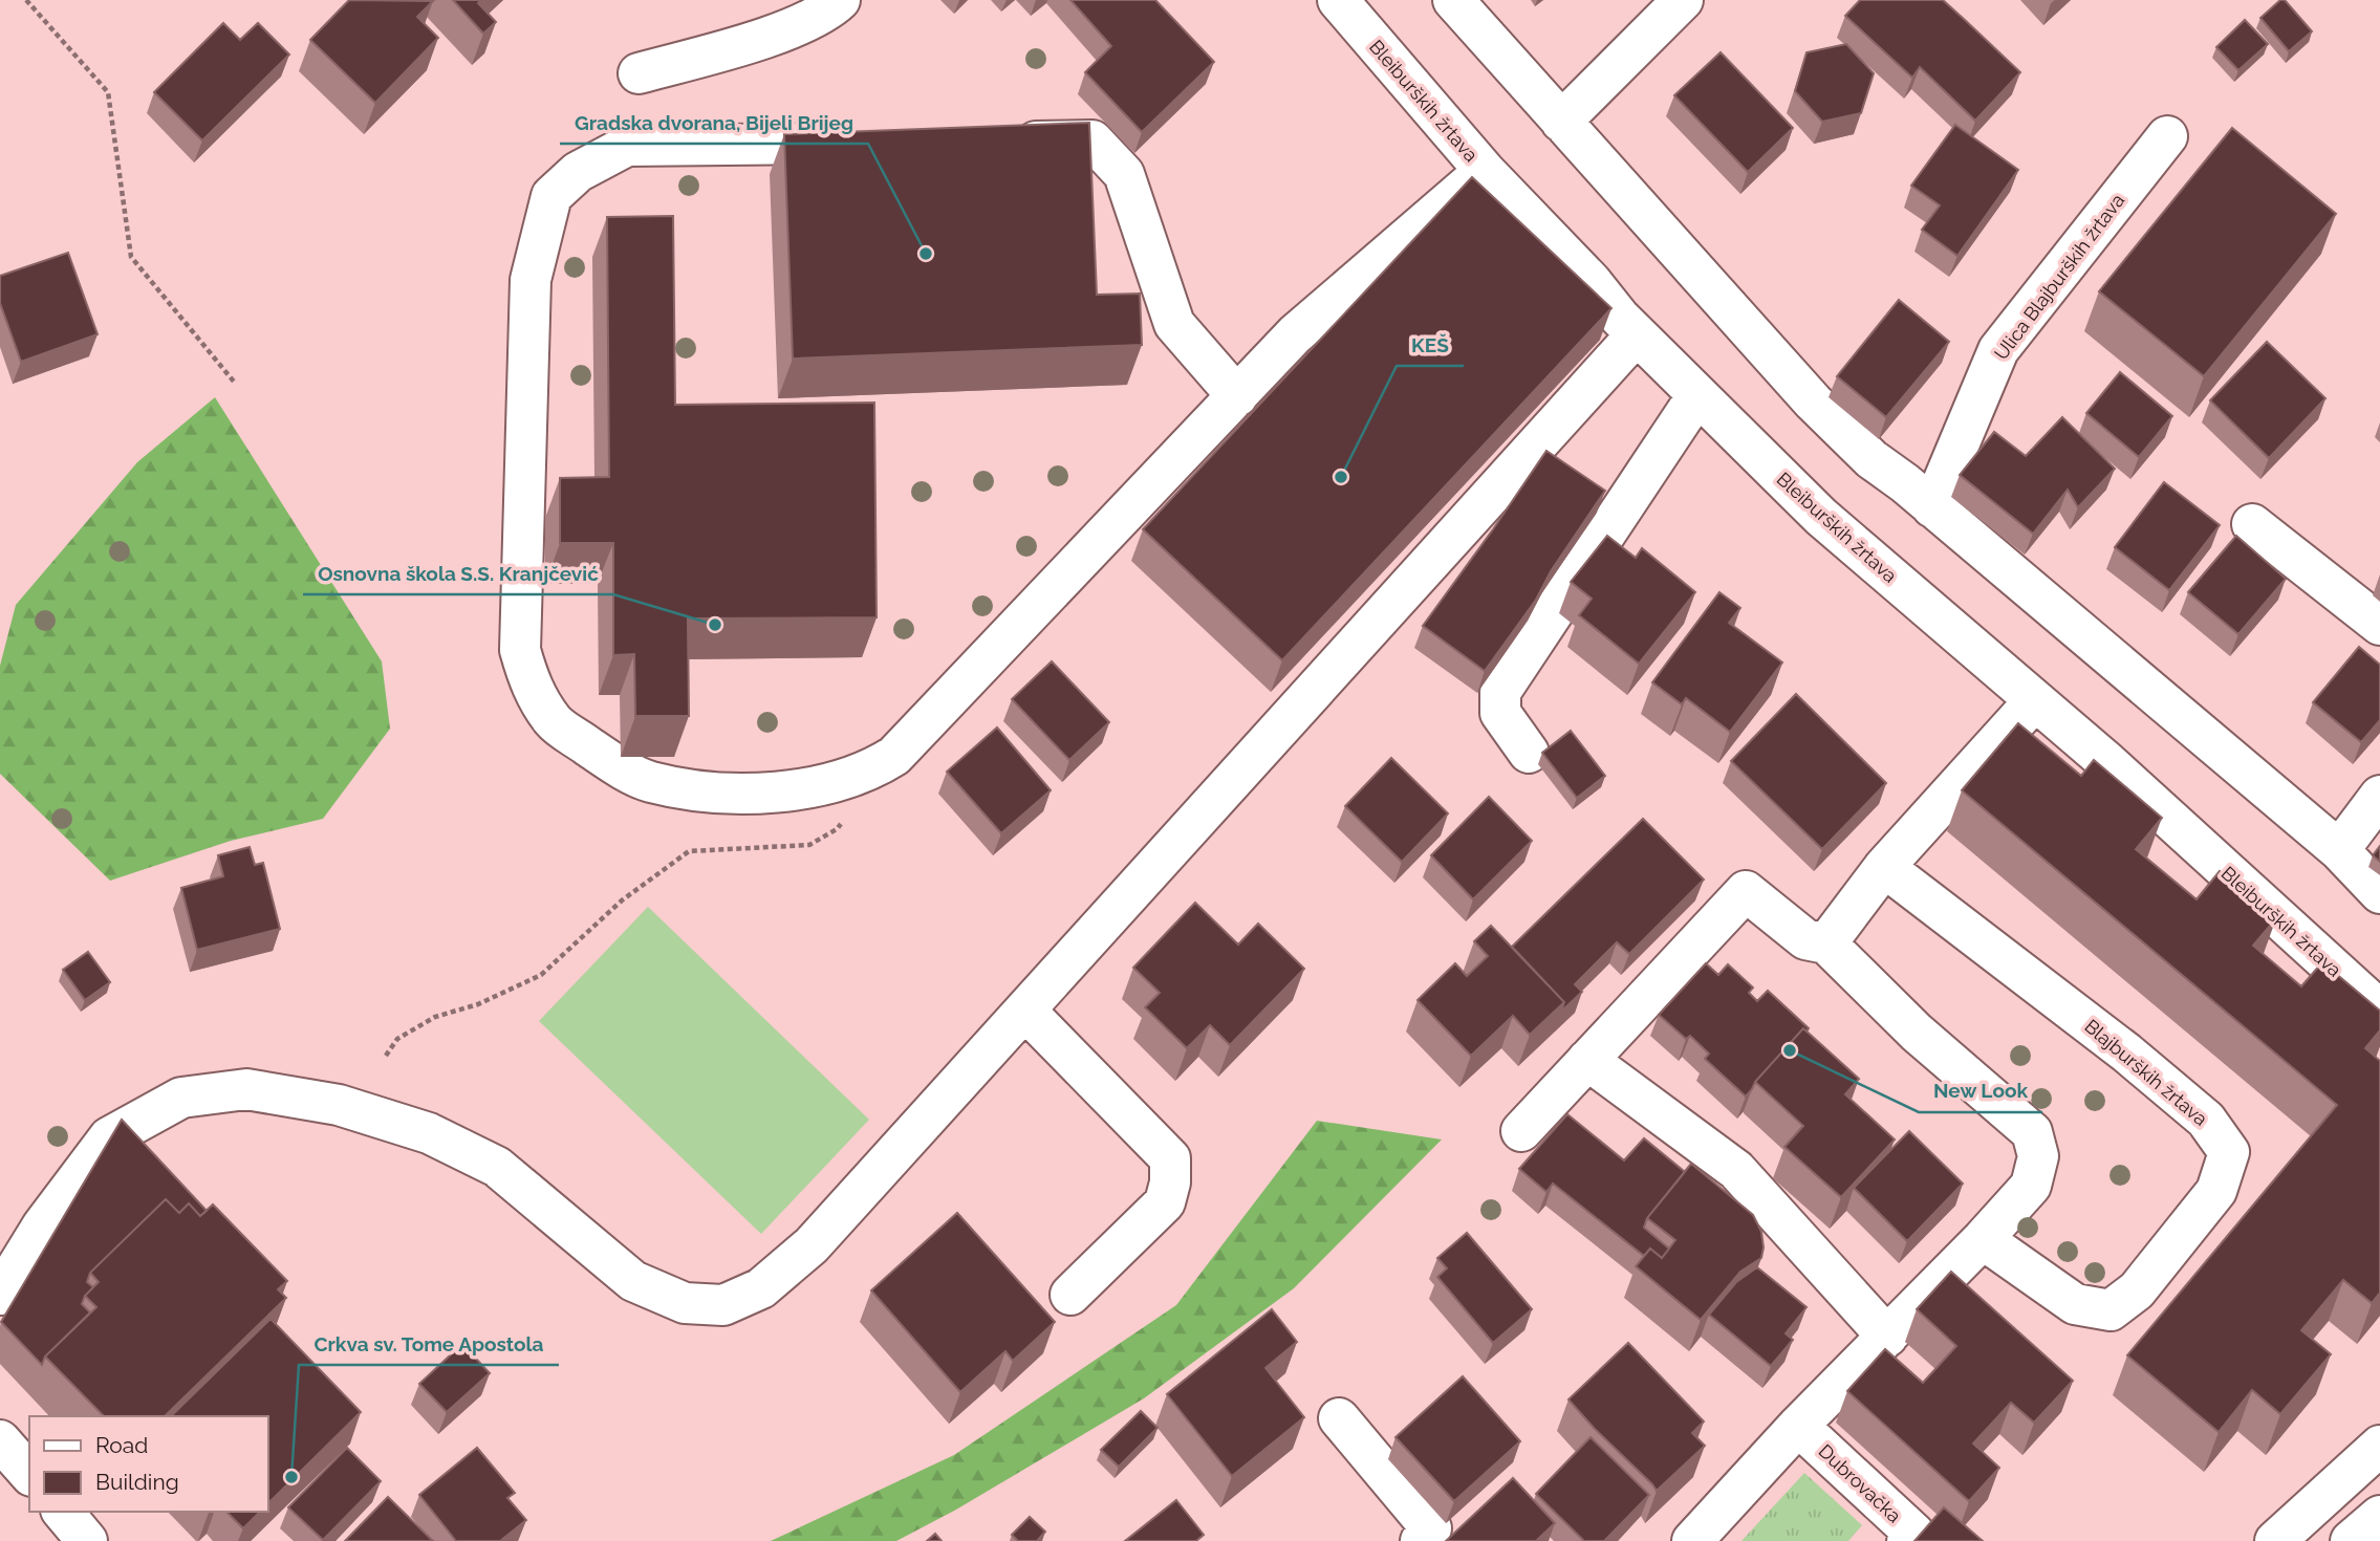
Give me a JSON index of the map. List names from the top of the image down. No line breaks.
{"streets":{"street":["Bleiburških žrtava","Ulica Blajburških žrtava","Blajburških žrtava","Dubrovačka"]},"places":["Gradska dvorana, Bijeli Brijeg","KEŠ","Osnovna škola S.S. Kranjčević","New Look","Crkva sv. Tome Apostola"],"legend":["Road","Building"]}
